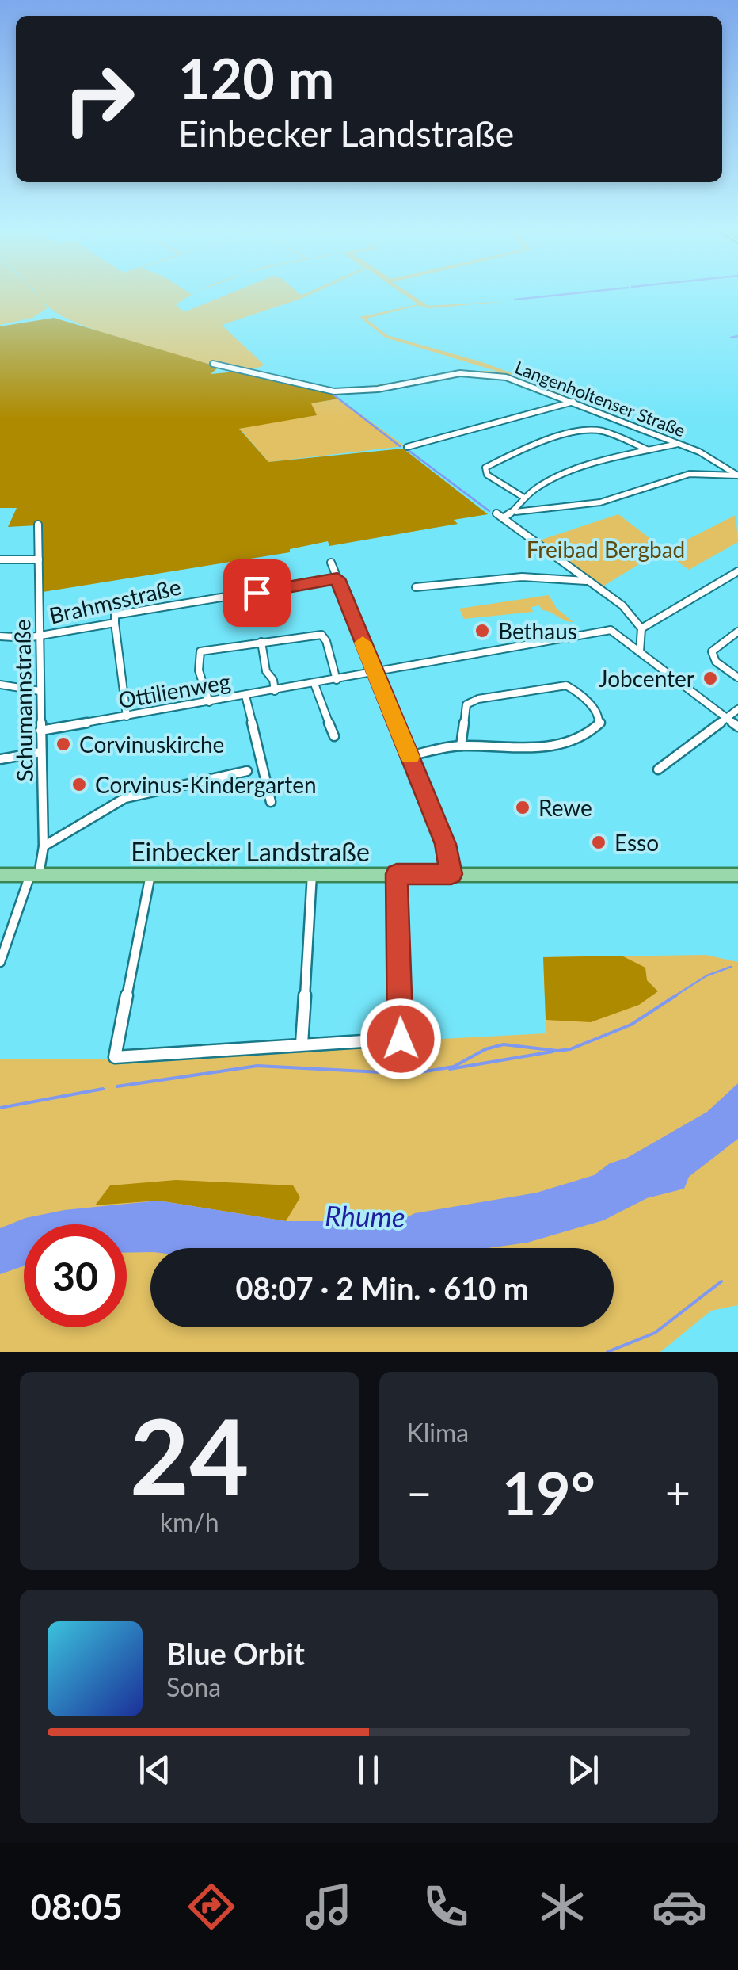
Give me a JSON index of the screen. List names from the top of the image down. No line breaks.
{"streets":{"main road":["Einbecker Landstraße"],"street":["Langenholtenser Straße","Brahmsstraße","Ottilienweg","Schumannstraße"]},"crossings":[["Brahmsstraße","Schumannstraße"],["Ottilienweg","Schumannstraße"],["Schumannstraße","Einbecker Landstraße"]],"water":["Rhume"],"parks":["Freibad Bergbad"],"places":["Bethaus","Jobcenter","Corvinuskirche","Corvinus-Kindergarten","Rewe","Esso"],"page":{"turn":["120 m","Einbecker Landstraße"],"limit":"30","trip":"08:07 · 2 Min. · 610 m","tile":[["24","km/h"],"Klima"],"heat":["−","19°","+"],"song":["Blue Orbit","Sona"],"tabs":"08:05"}}
